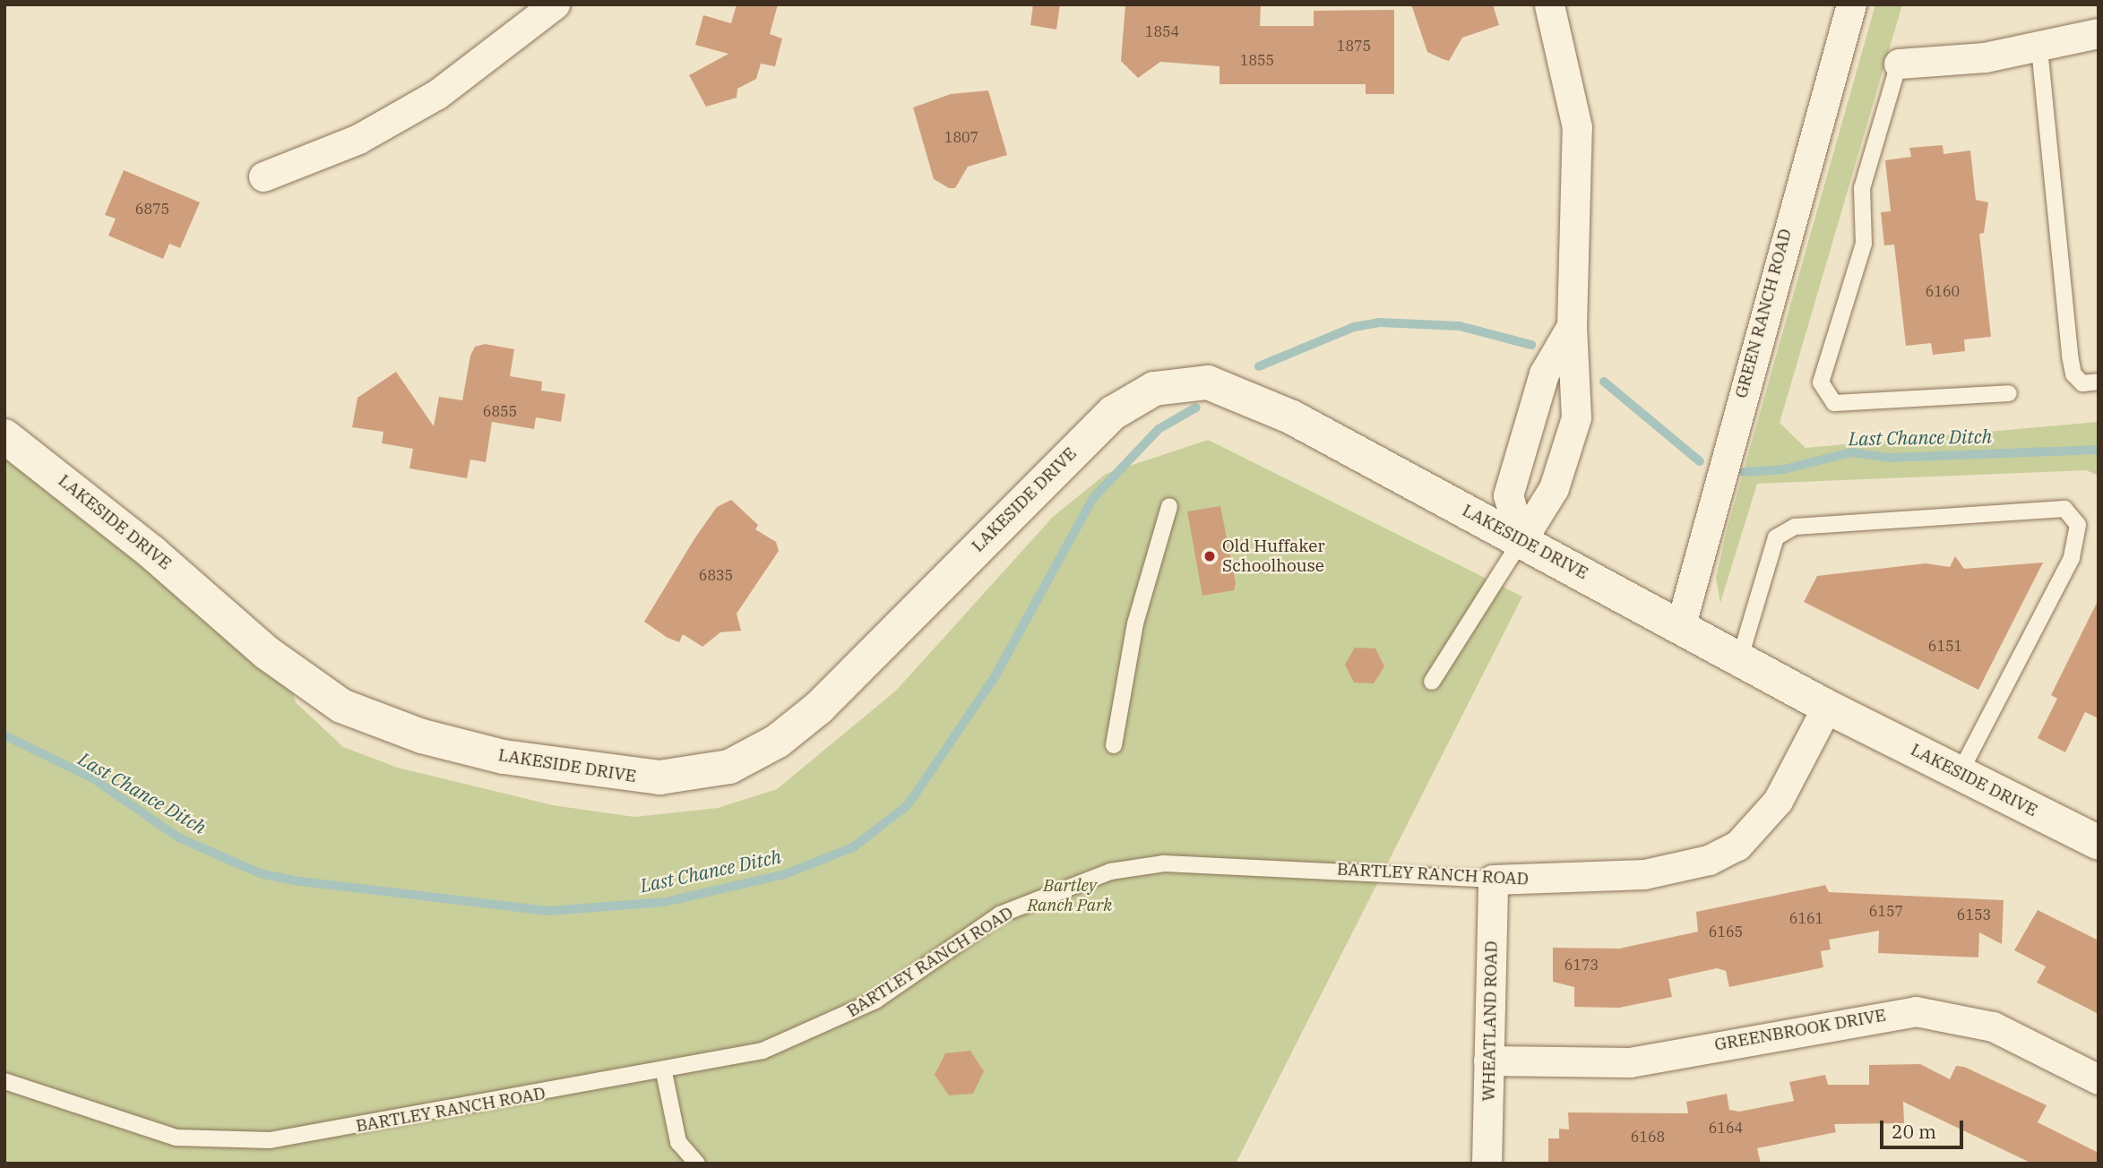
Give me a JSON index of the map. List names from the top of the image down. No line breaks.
{"streets":{"street":["GREEN RANCH ROAD","LAKESIDE DRIVE","BARTLEY RANCH ROAD","WHEATLAND ROAD","GREENBROOK DRIVE"]},"crossings":[["GREEN RANCH ROAD","LAKESIDE DRIVE"],["LAKESIDE DRIVE","BARTLEY RANCH ROAD"],["BARTLEY RANCH ROAD","WHEATLAND ROAD"],["WHEATLAND ROAD","GREENBROOK DRIVE"]],"water":["Last Chance Ditch"],"parks":["Bartley Ranch Park"],"places":["Old Huffaker Schoolhouse"],"house_numbers":["1854","1875","1855","1807","6875","6160","6855","6835","6151","6157","6153","6161","6165","6173","6164","6168"],"scale_bar":"20 m"}
